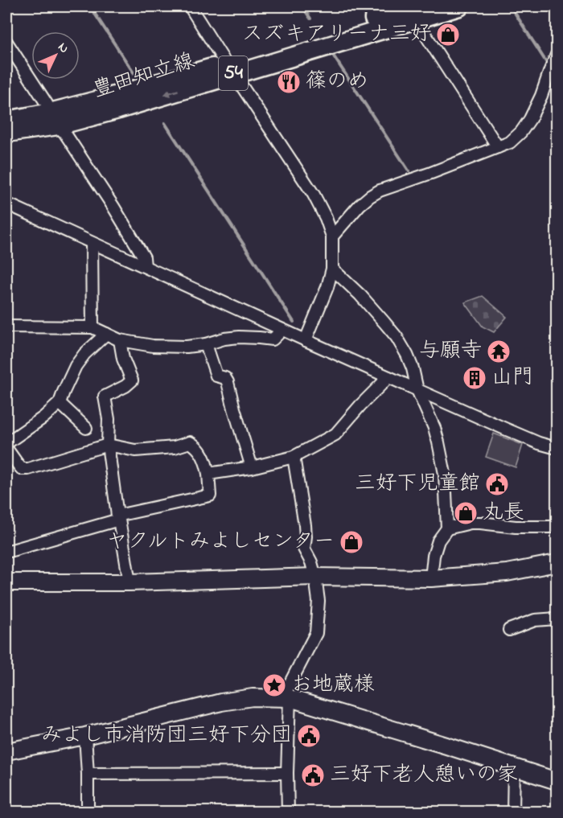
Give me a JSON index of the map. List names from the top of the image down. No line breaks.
{"streets":{"main road":["54","豊田知立線"]},"places":{"shop":["スズキアリーナ三好","丸長","ヤクルトみよしセンター"],"restaurant":["篠のめ"],"temple":["与願寺"],"building":["山門"],"public building":["三好下児童館","みよし市消防団三好下分団","三好下老人憩いの家"],"place":["お地蔵様"]},"north":"top right"}
